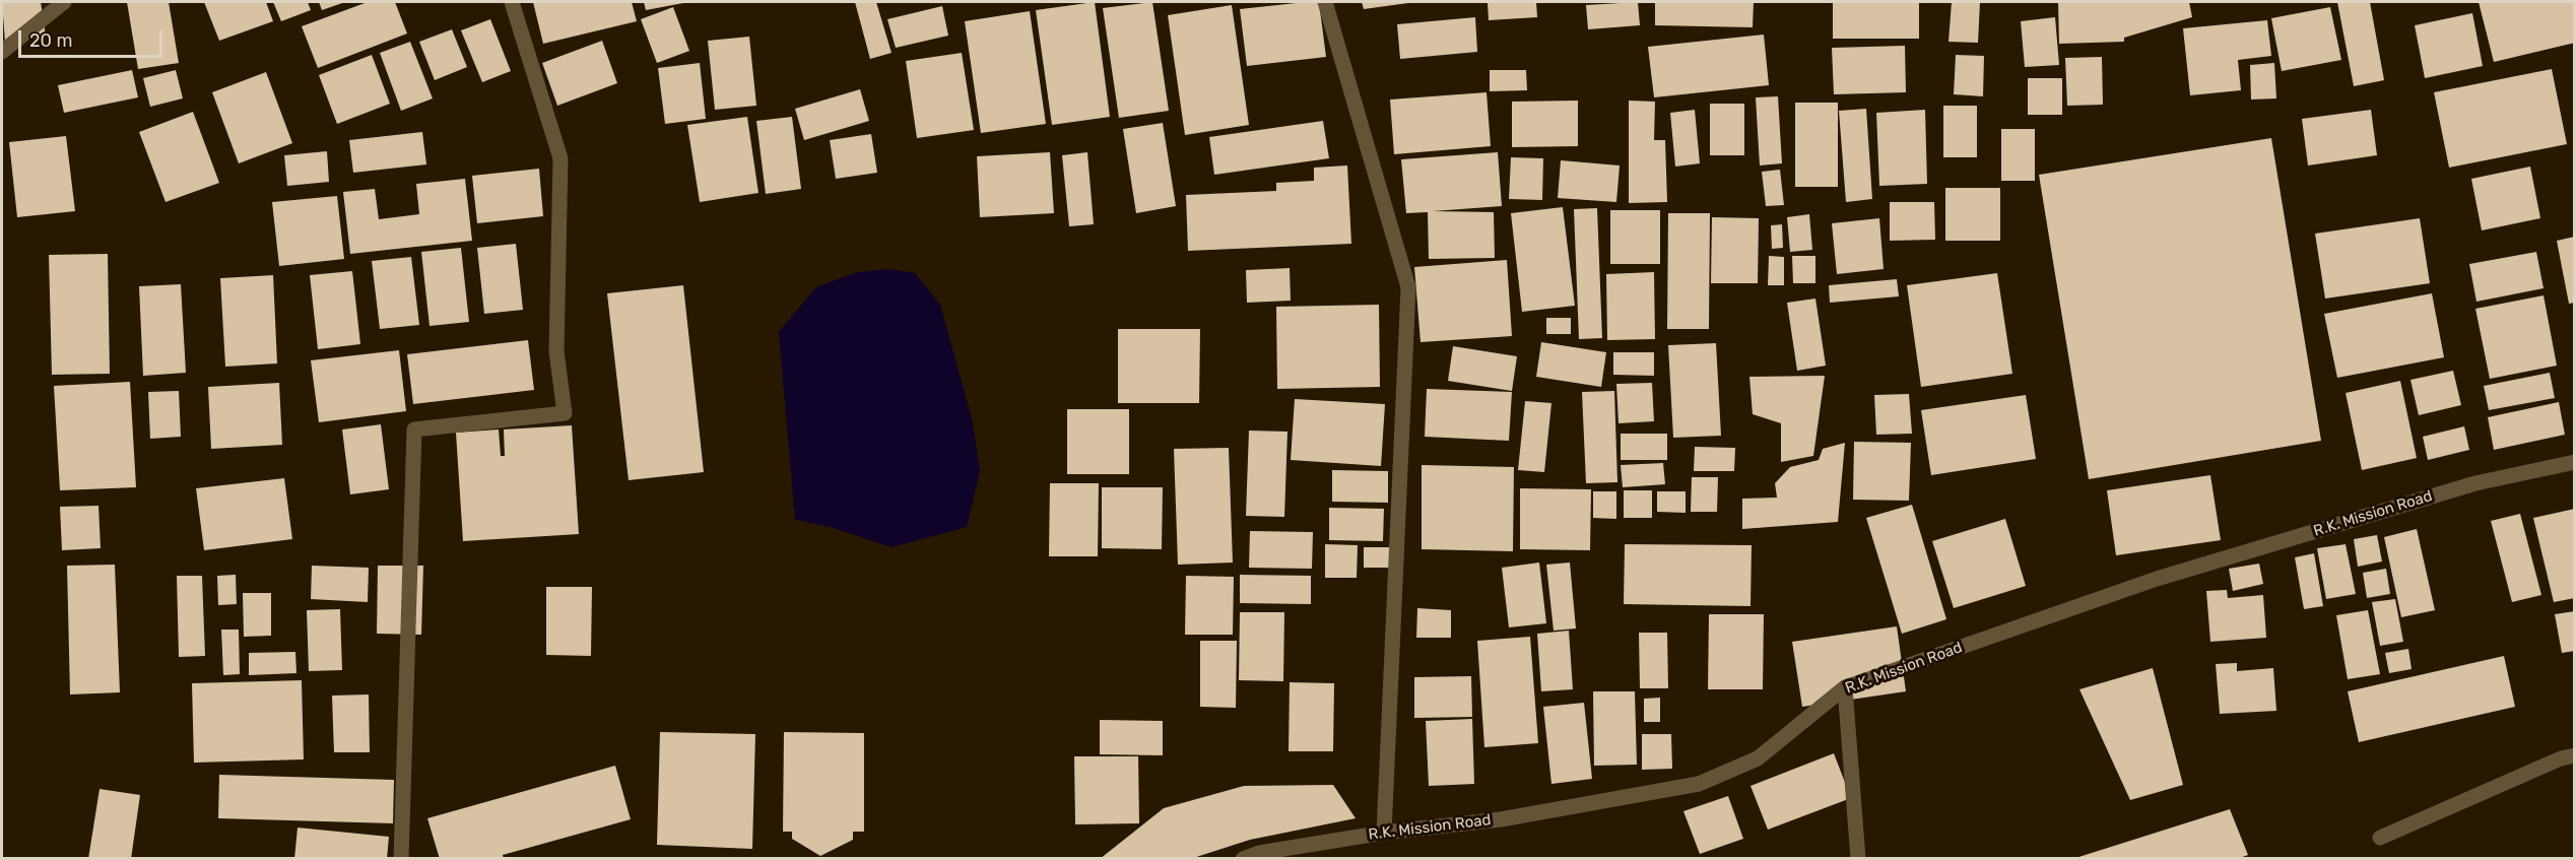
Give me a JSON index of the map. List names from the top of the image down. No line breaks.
{"streets":{"street":["R.K. Mission Road"]},"scale_bar":"20 m"}
